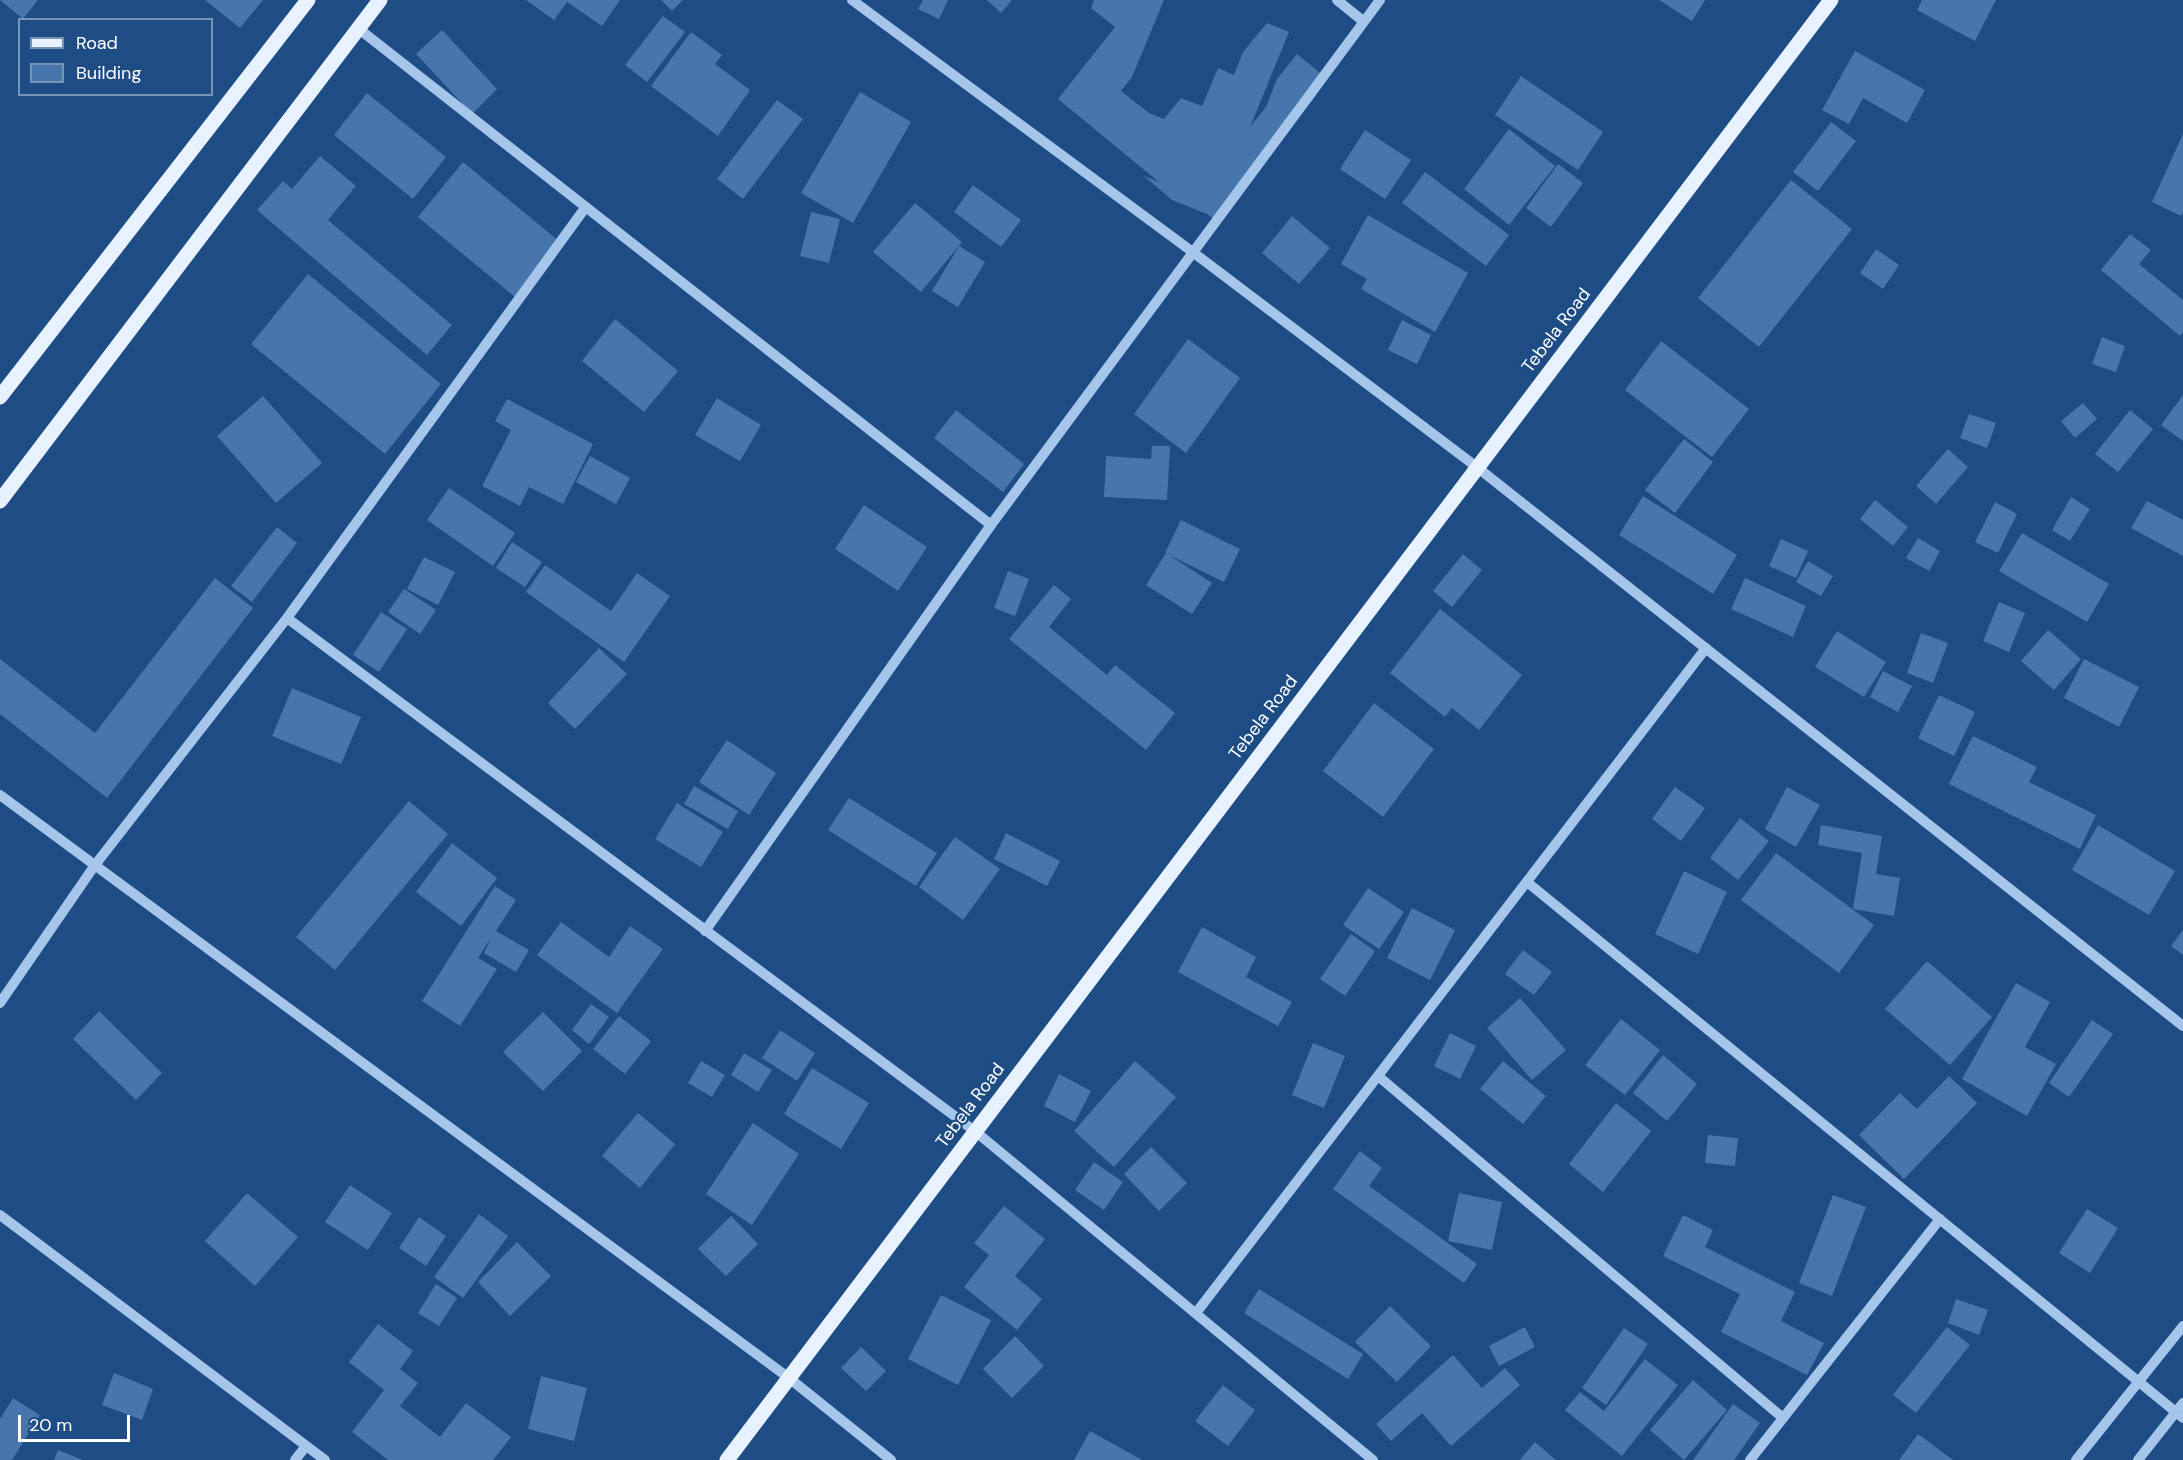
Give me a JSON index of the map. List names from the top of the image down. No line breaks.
{"streets":{"main road":["Tebela Road"]},"legend":["Road","Building"],"scale_bar":"20 m"}
